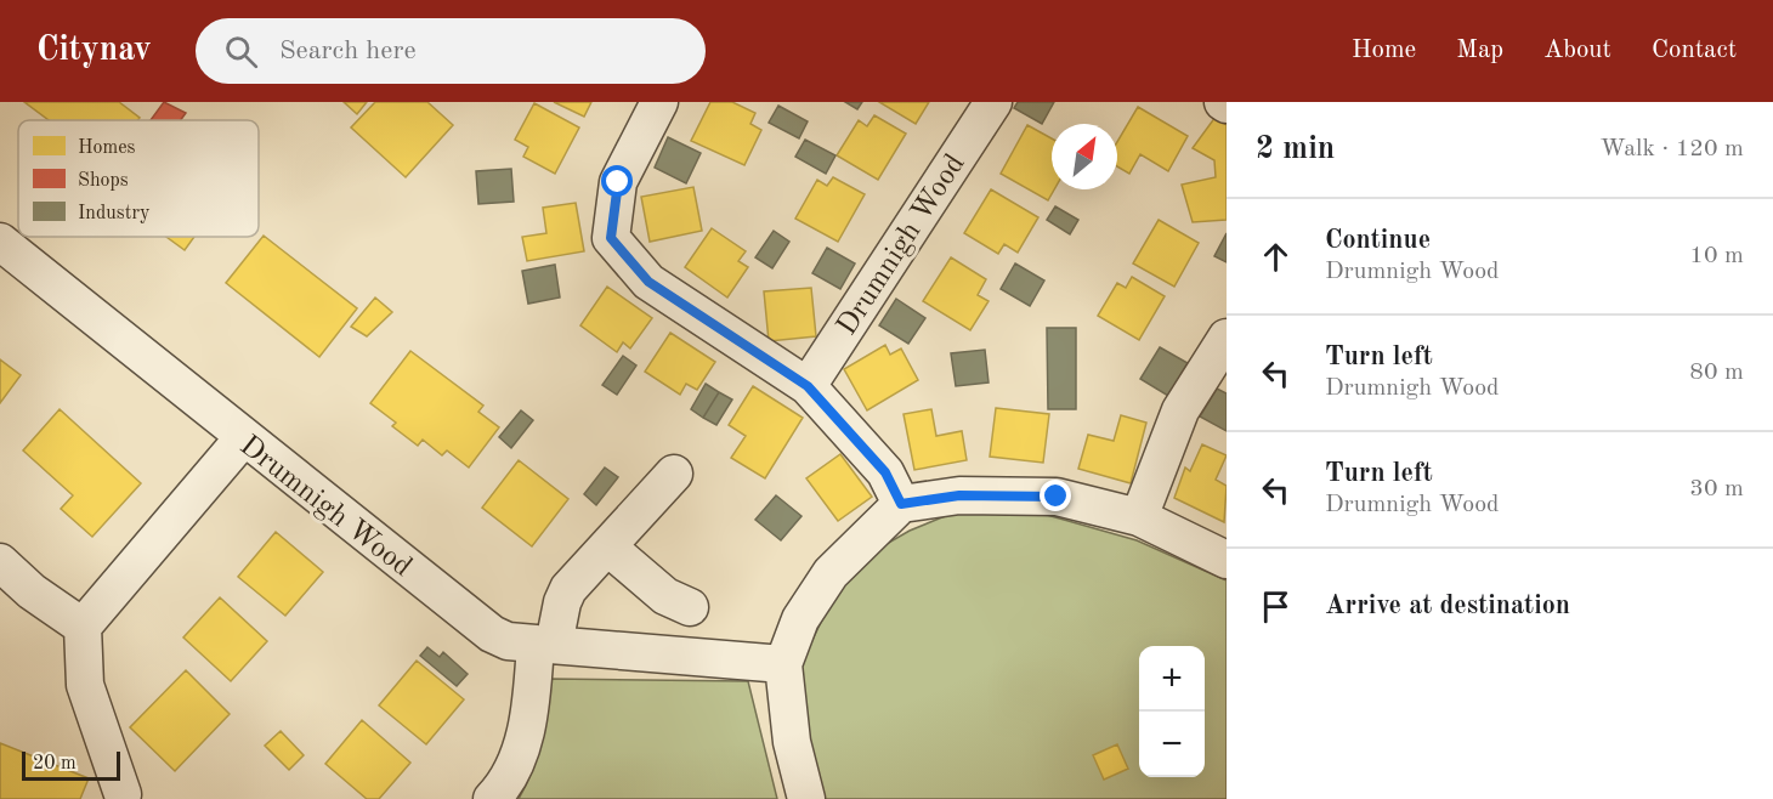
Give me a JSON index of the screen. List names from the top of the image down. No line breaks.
{"streets":{"street":["Drumnigh Wood"]},"legend":["Homes","Shops","Industry"],"scale_bar":"20 m","north":"top right","page":{"header":"Citynav","search":"Search here","nav":["Home","Map","About","Contact"],"heading":["2 min","Walk · 120 m"],"list":[["Continue","Drumnigh Wood","10 m"],["Turn left","Drumnigh Wood","80 m"],["Turn left","Drumnigh Wood","30 m"],"Arrive at destination"],"map_buttons":["+","−"],"scale":"20 m"}}
